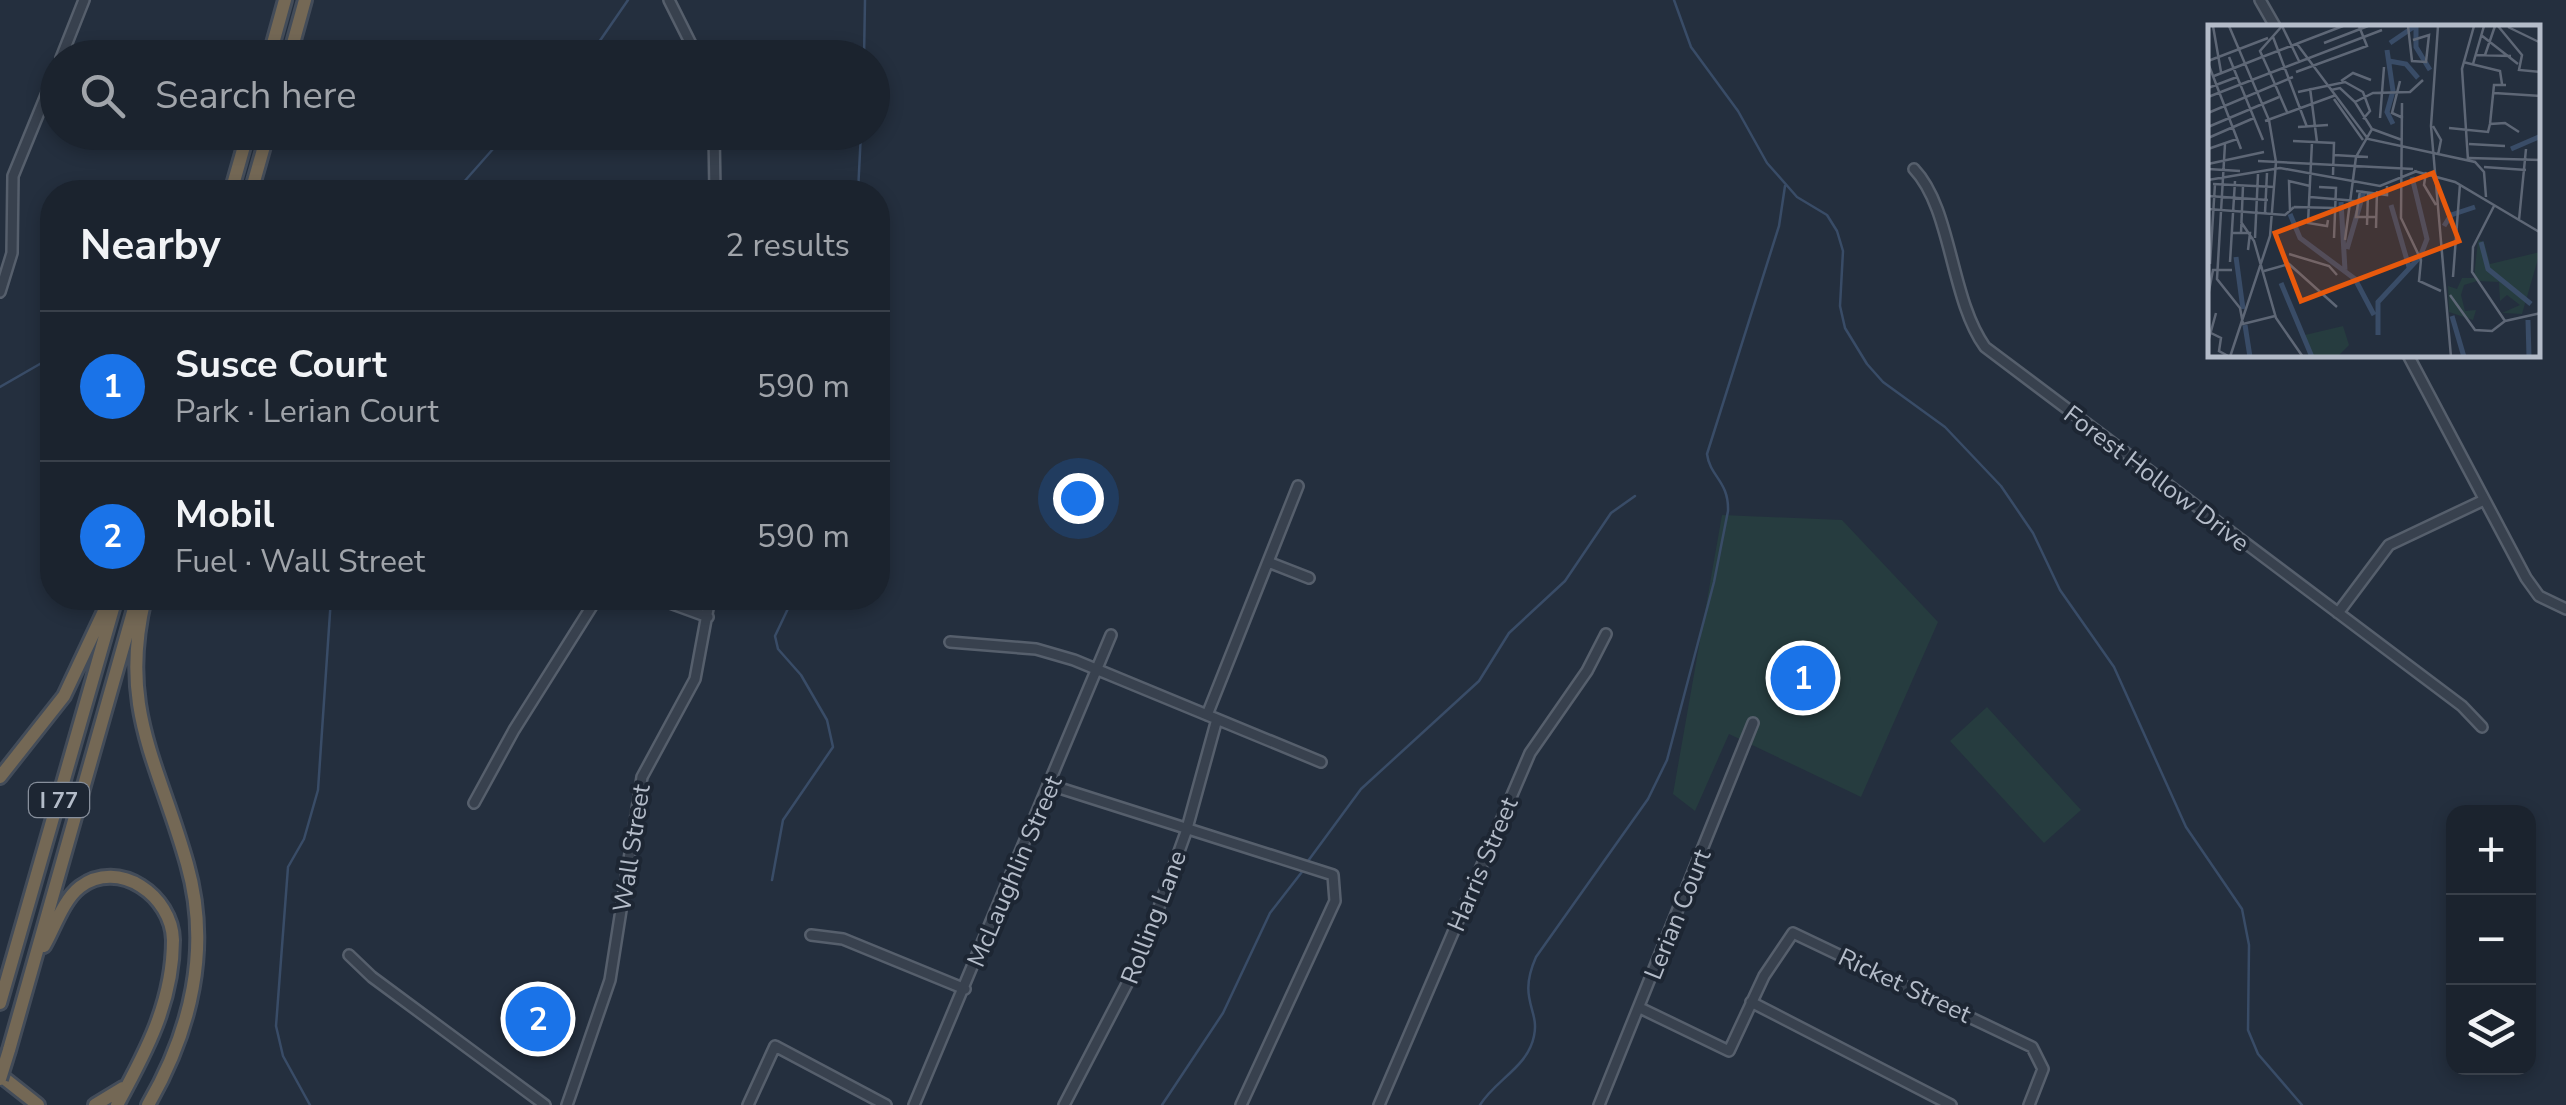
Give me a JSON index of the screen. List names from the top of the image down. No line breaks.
{"streets":{"highway":["I 77"],"street":["Forest Hollow Drive","Wall Street","Harris Street","McLaughlin Street","Lerian Court","Rolling Lane","Ricket Street"]},"page":{"search":"Search here","heading":["Nearby","2 results"],"list":[{"mark":"1","name":"Susce Court","note":"Park · Lerian Court","value":"590 m"},{"mark":"2","name":"Mobil","note":"Fuel · Wall Street","value":"590 m"}],"pins":["1","2"],"map_buttons":["+","−"]}}
